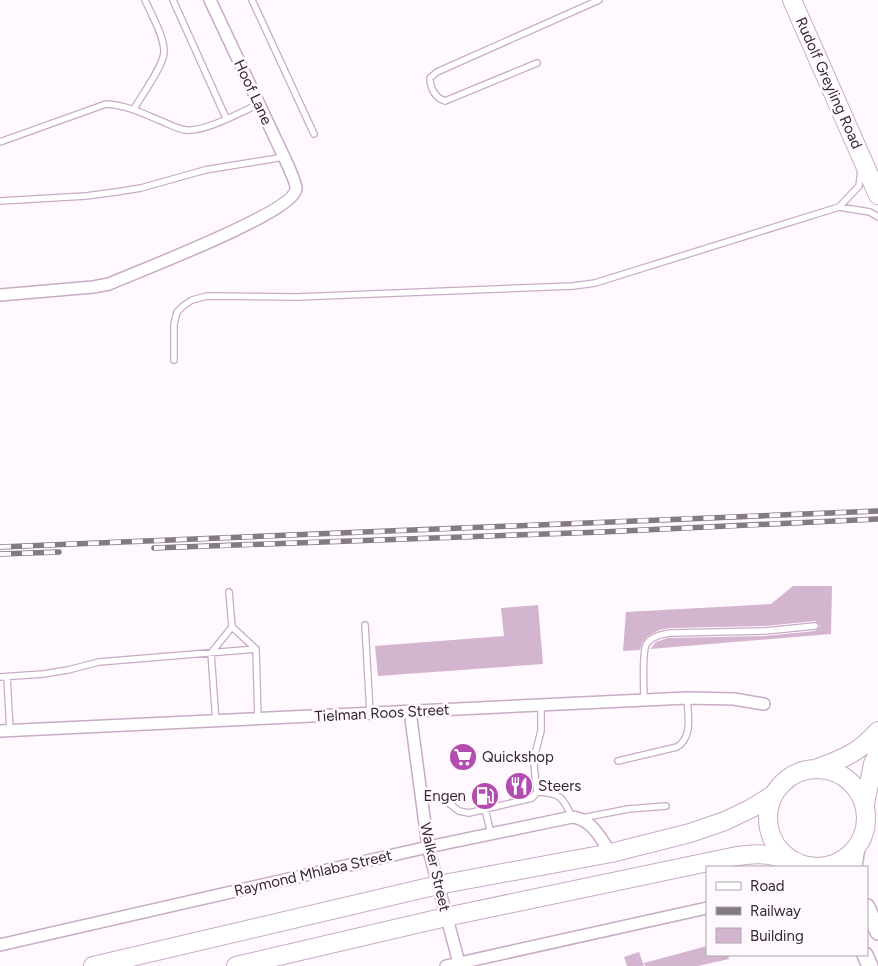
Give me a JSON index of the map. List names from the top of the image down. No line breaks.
{"streets":{"main road":["Rudolf Greyling Road"],"street":["Hoof Lane","Tielman Roos Street","Walker Street","Raymond Mhlaba Street"]},"crossings":[["Tielman Roos Street","Walker Street"],["Walker Street","Raymond Mhlaba Street"]],"places":{"supermarket":["Quickshop"],"restaurant":["Steers"],"fuel station":["Engen"]},"legend":["Road","Railway","Building"]}
